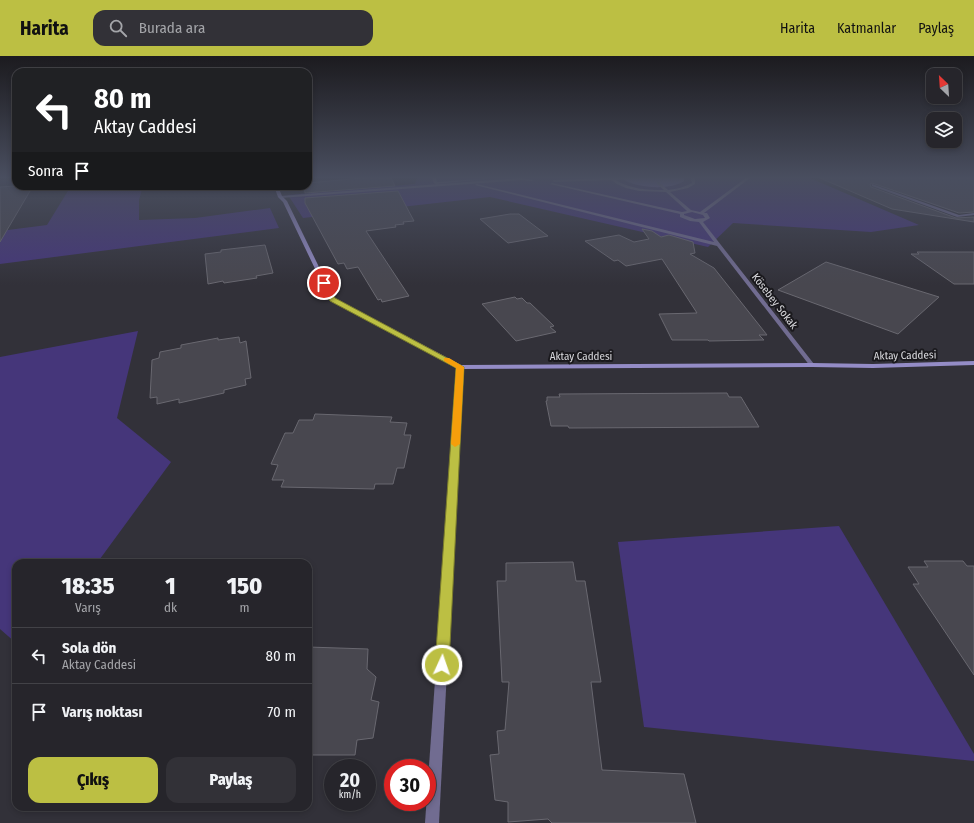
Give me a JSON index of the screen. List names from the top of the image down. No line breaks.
{"streets":{"main road":["Aktay Caddesi"],"street":["Kösebey Sokak"]},"crossings":[["Kösebey Sokak","Aktay Caddesi"]],"north":"top left","page":{"header":"Harita","search":"Burada ara","nav":["Harita","Katmanlar","Paylaş"],"turn":["80 m","Aktay Caddesi"],"then":"Sonra","eta":["18:35","Varış","1","dk","150","m"],"list":[{"name":"Sola dön","note":"Aktay Caddesi","value":"80 m"},{"name":"Varış noktası","value":"70 m"}],"buttons":["Çıkış","Paylaş"],"speed":"20 km/h","limit":"30"}}
